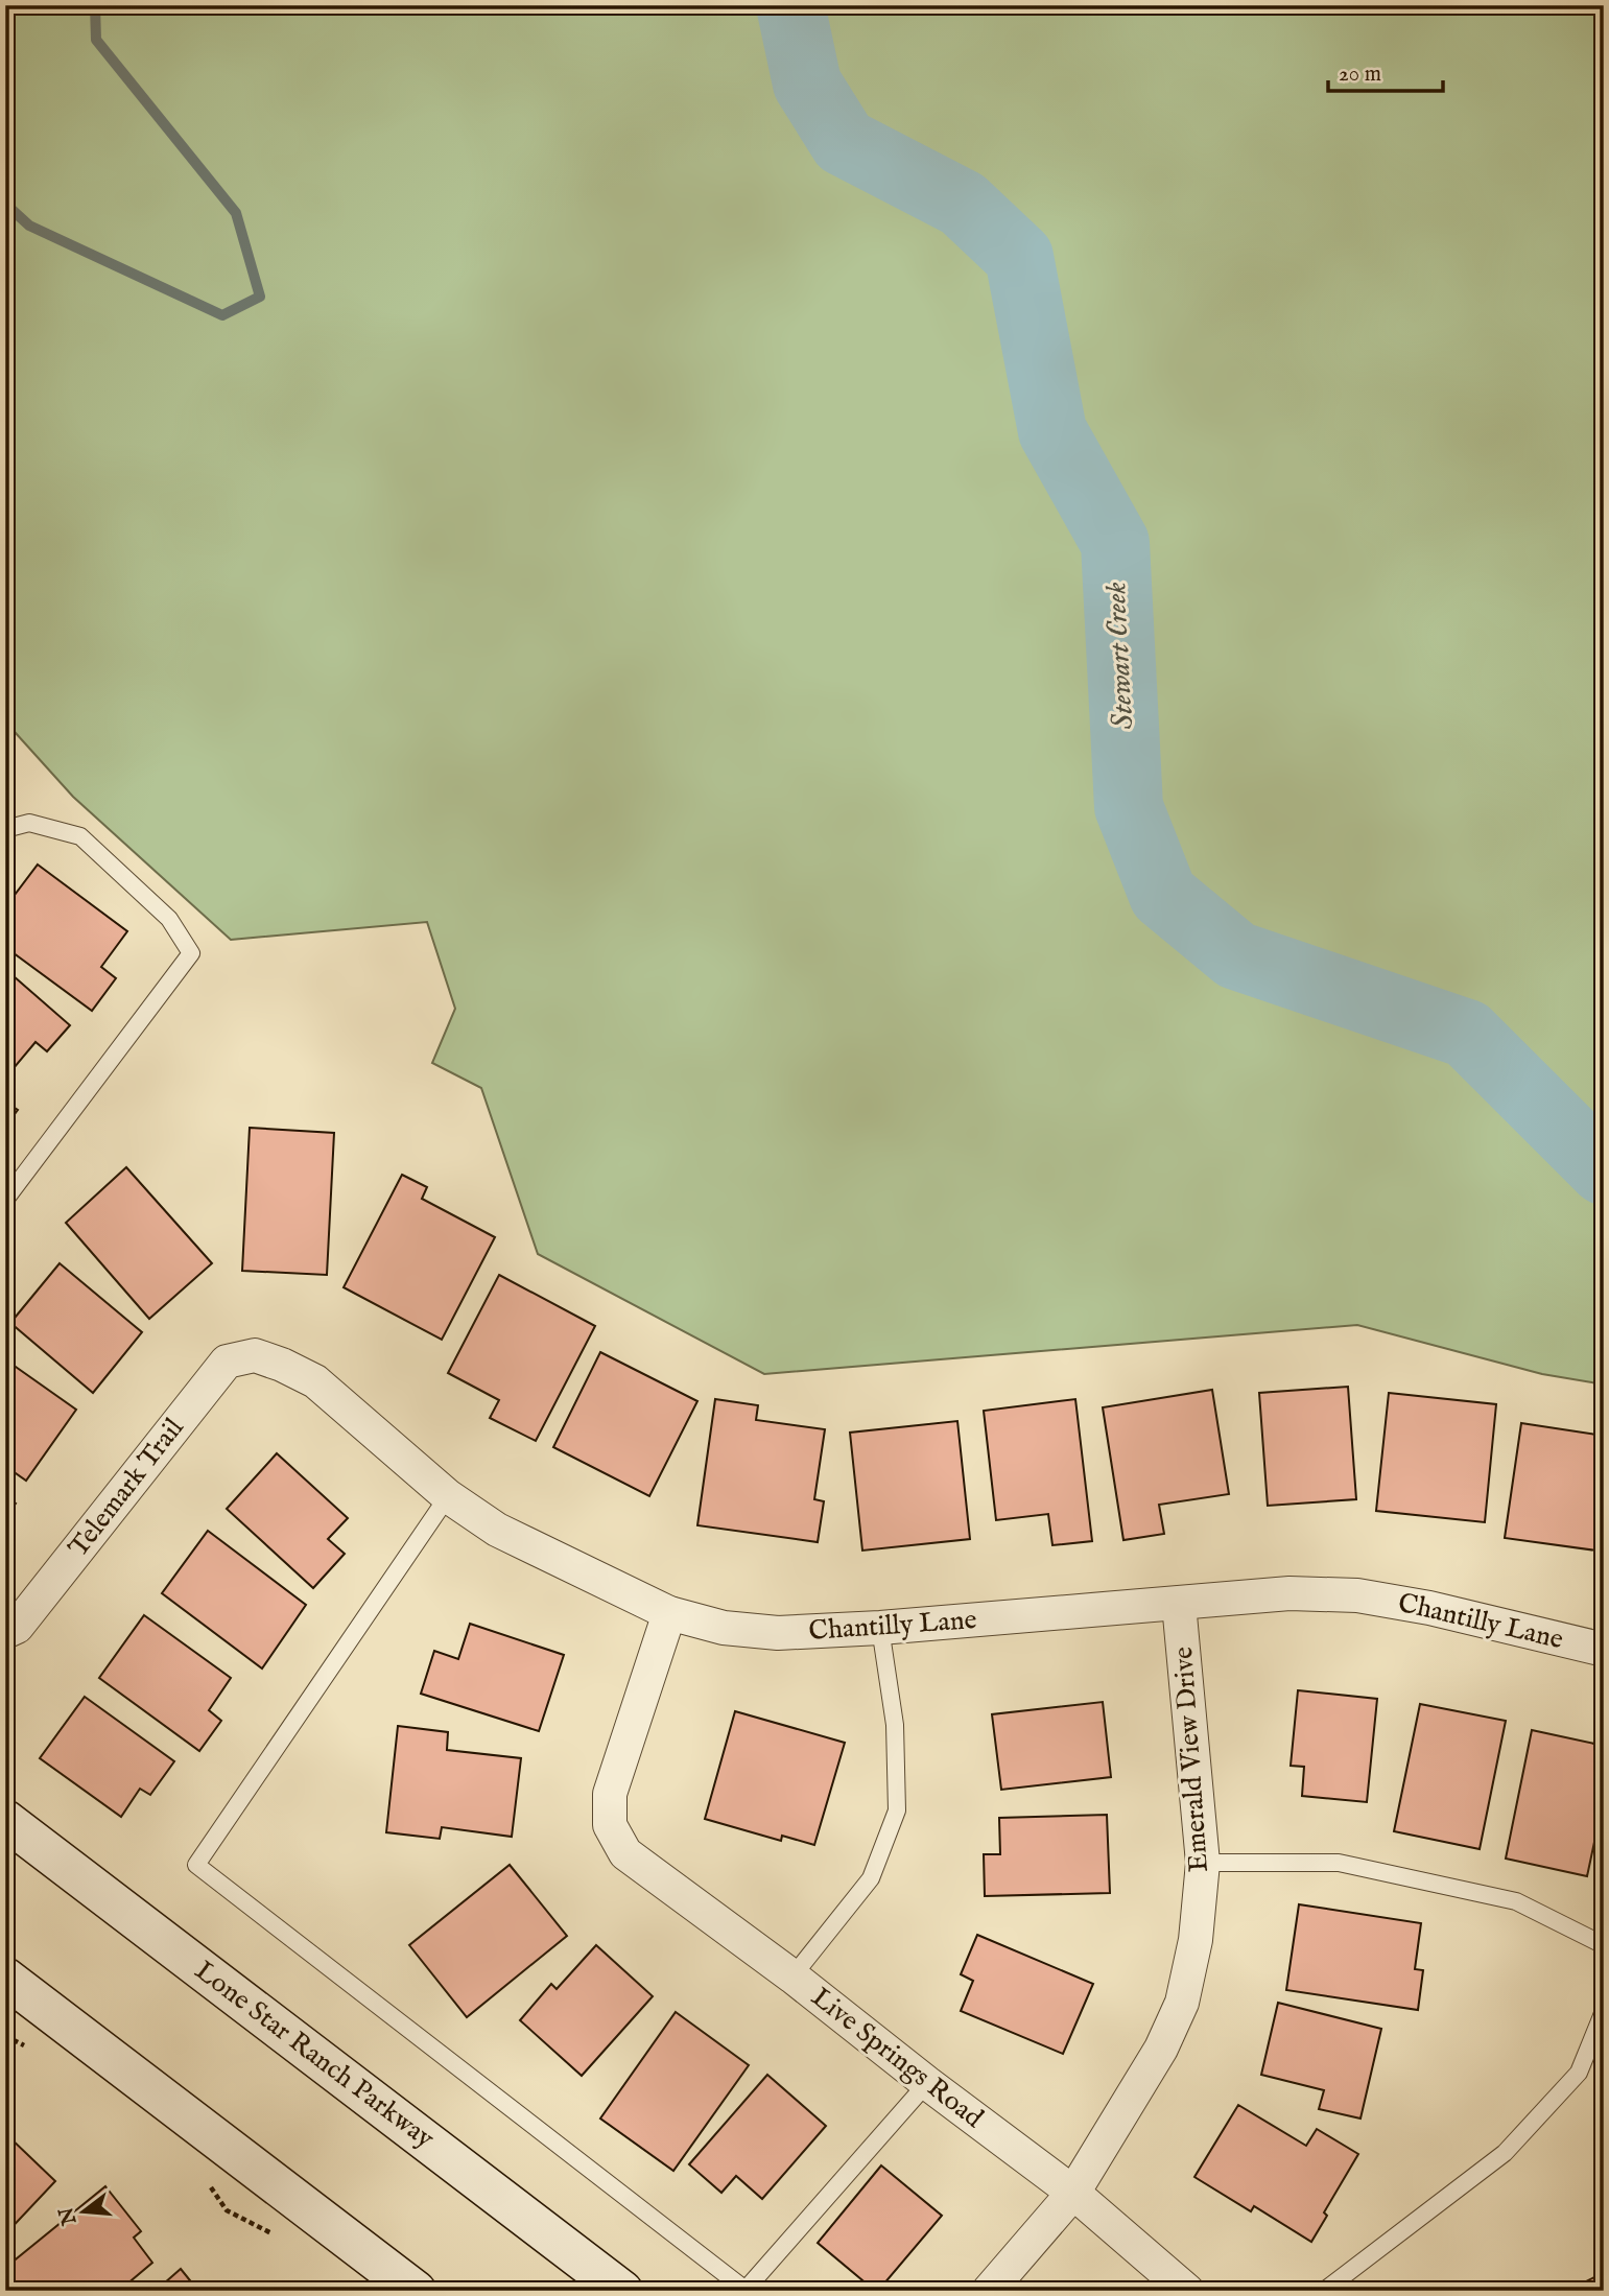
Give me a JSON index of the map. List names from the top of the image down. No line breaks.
{"streets":{"main road":["Lone Star Ranch Parkway"],"street":["Telemark Trail","Chantilly Lane","Emerald View Drive","Live Springs Road"]},"crossings":[["Telemark Trail","Chantilly Lane"],["Chantilly Lane","Emerald View Drive"],["Chantilly Lane","Live Springs Road"],["Emerald View Drive","Live Springs Road"]],"water":["Stewart Creek"],"scale_bar":"20 m","north":"left"}
